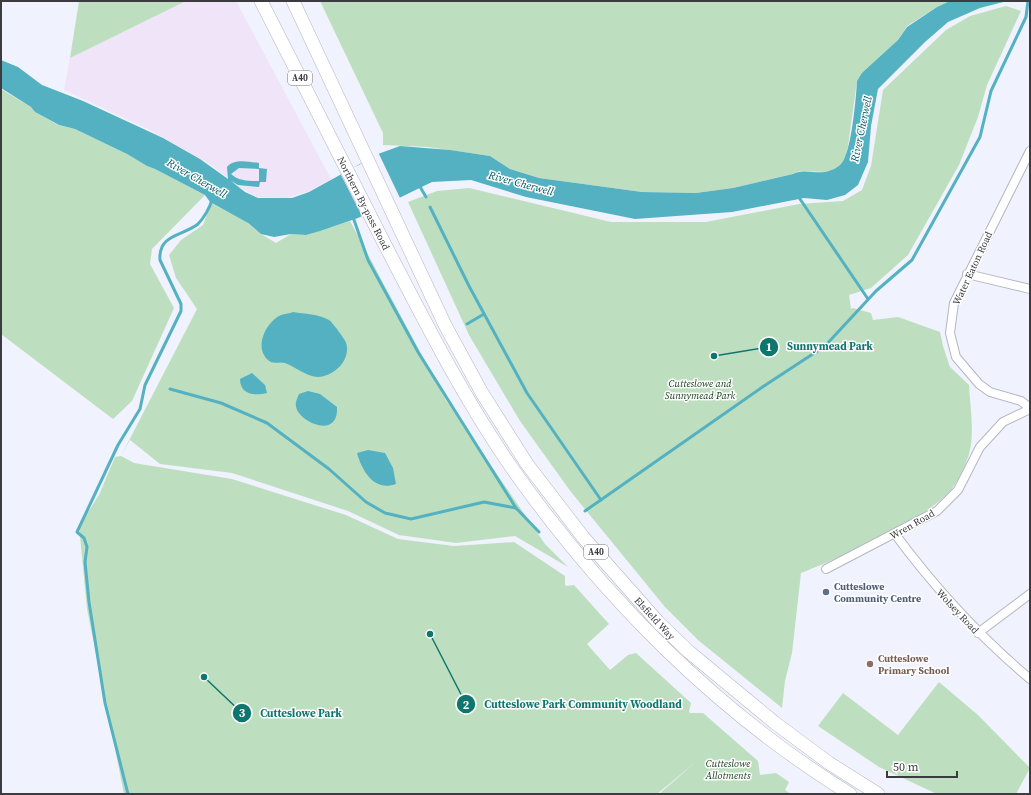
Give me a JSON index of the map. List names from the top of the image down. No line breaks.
{"streets":{"highway":["A40","Northern By-pass Road","Elsfield Way"],"street":["Water Eaton Road","Wren Road","Wolsey Road"]},"crossings":[["Northern By-pass Road","Elsfield Way"],["Water Eaton Road","Wren Road"],["Wren Road","Wolsey Road"]],"water":["River Cherwell"],"parks":["Cutteslowe and Sunnymead Park","Cutteslowe Allotments"],"places":["Sunnymead Park","Cutteslowe Community Centre","Cutteslowe Park Community Woodland","Cutteslowe Primary School","Cutteslowe Park"],"scale_bar":"50 m"}
